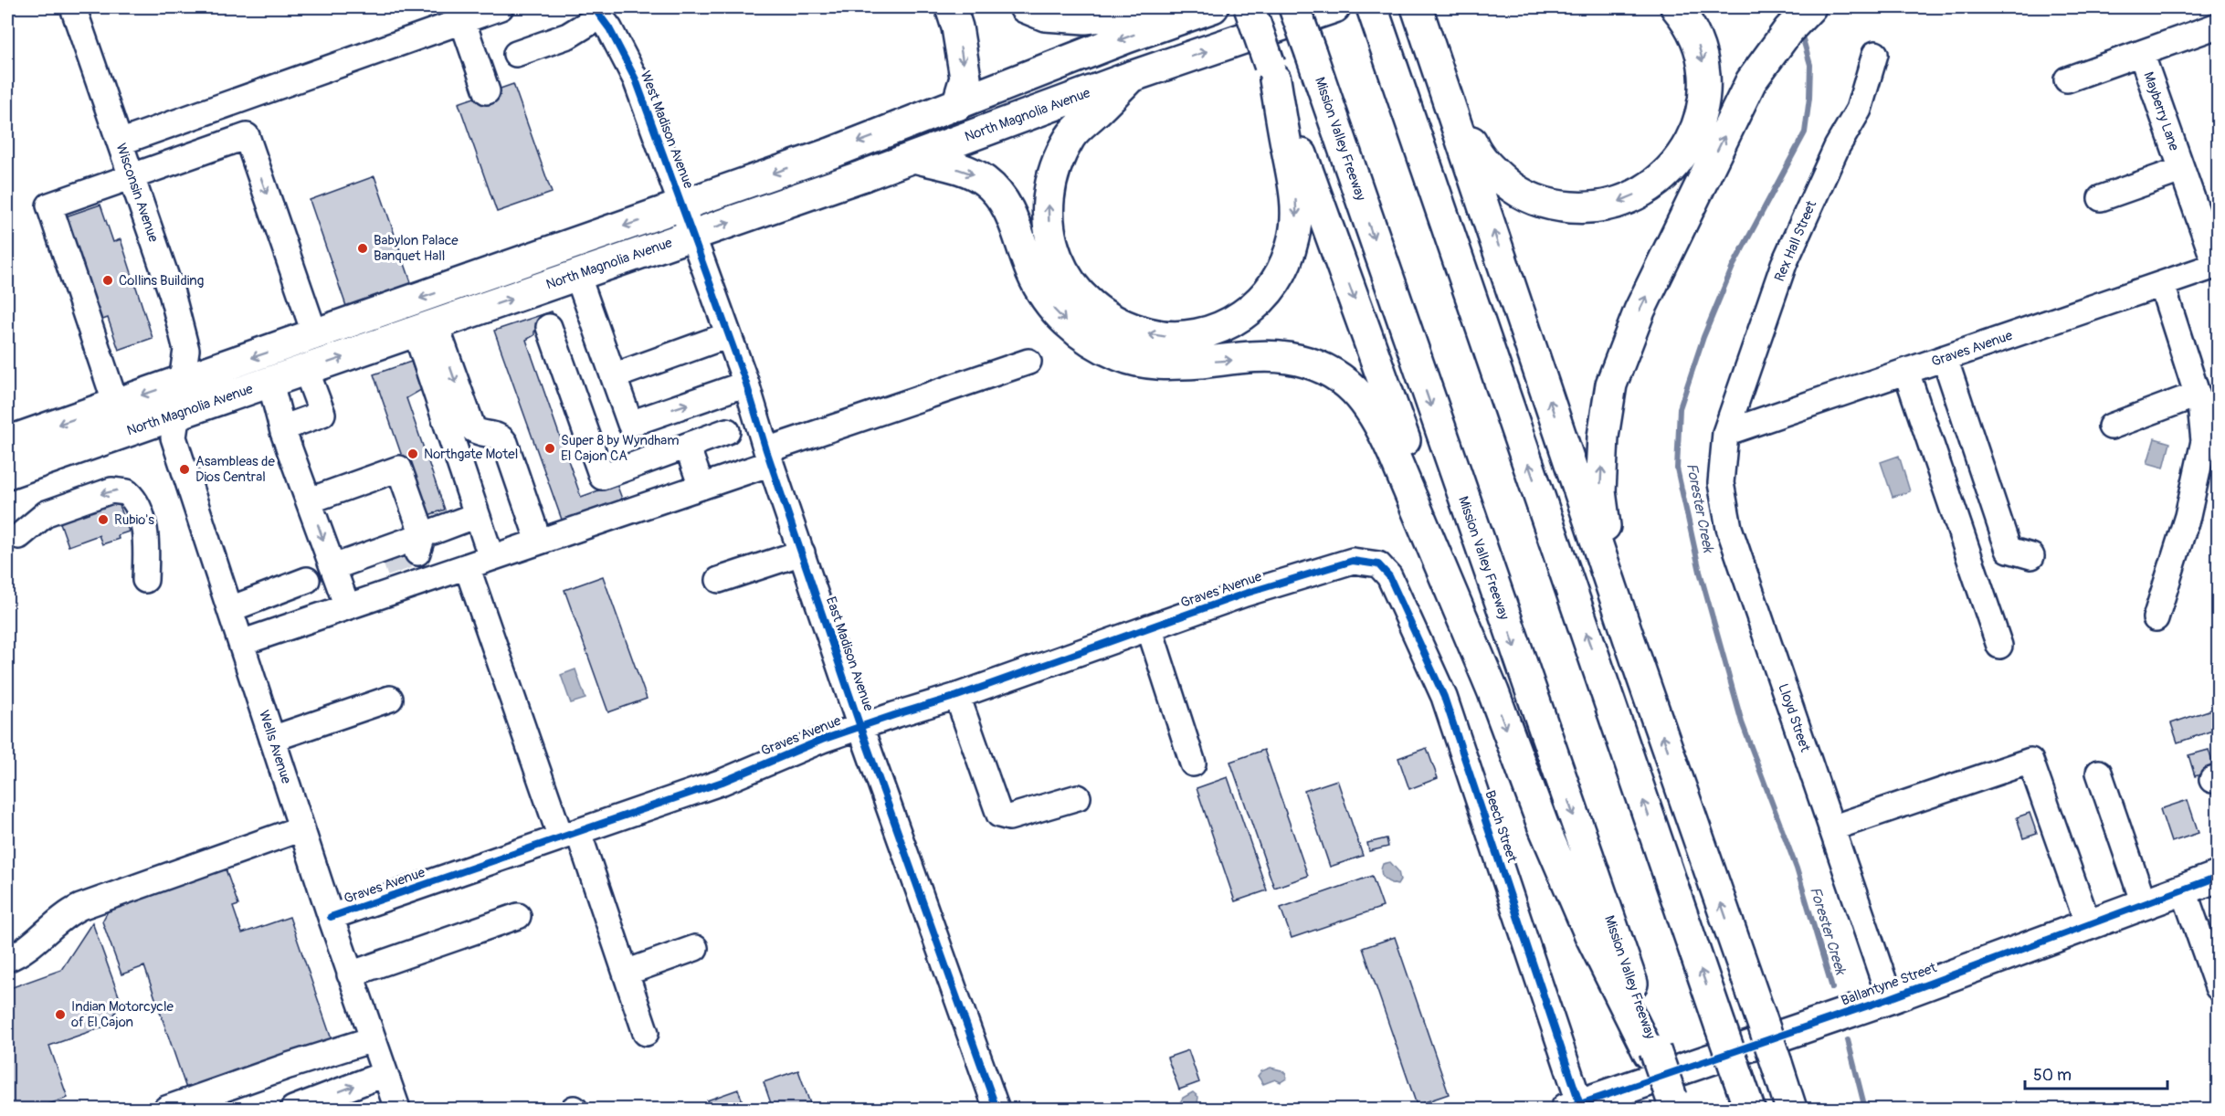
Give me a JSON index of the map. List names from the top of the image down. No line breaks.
{"streets":{"main road":["North Magnolia Avenue","Mission Valley Freeway","Ballantyne Street"],"street":["Mayberry Lane","West Madison Avenue","Wisconsin Avenue","Rex Hall Street","Graves Avenue","East Madison Avenue","Lloyd Street","Wells Avenue","Beech Street"]},"crossings":[["Mayberry Lane","Graves Avenue"],["North Magnolia Avenue","East Madison Avenue"],["North Magnolia Avenue","Wells Avenue"],["West Madison Avenue","East Madison Avenue"],["Wisconsin Avenue","Wells Avenue"],["Rex Hall Street","Graves Avenue"],["Rex Hall Street","Lloyd Street"],["Graves Avenue","East Madison Avenue"],["Graves Avenue","Lloyd Street"],["Graves Avenue","Wells Avenue"],["Graves Avenue","Beech Street"],["Lloyd Street","Ballantyne Street"],["Beech Street","Ballantyne Street"]],"water":["Forester Creek"],"places":["Babylon Palace Banquet Hall","Collins Building","Super 8 by Wyndham El Cajon CA","Northgate Motel","Asambleas de Dios Central","Rubio's","Indian Motorcycle of El Cajon"],"scale_bar":"50 m"}
